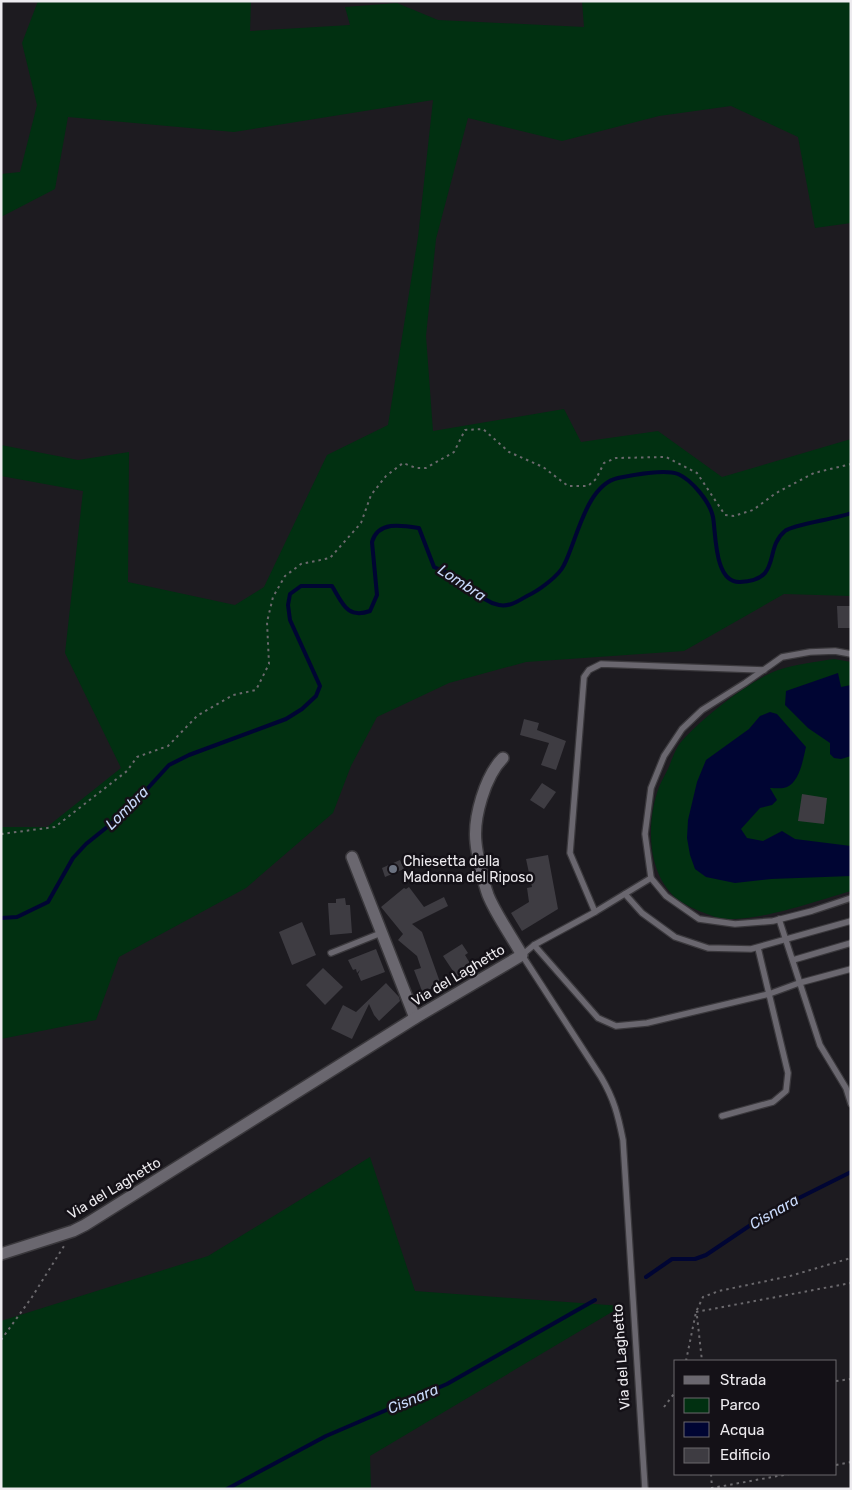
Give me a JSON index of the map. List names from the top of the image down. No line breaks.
{"streets":{"street":["Via del Laghetto"]},"water":["Lombra","Cisnara"],"places":["Chiesetta della Madonna del Riposo"],"legend":["Strada","Parco","Acqua","Edificio"]}
